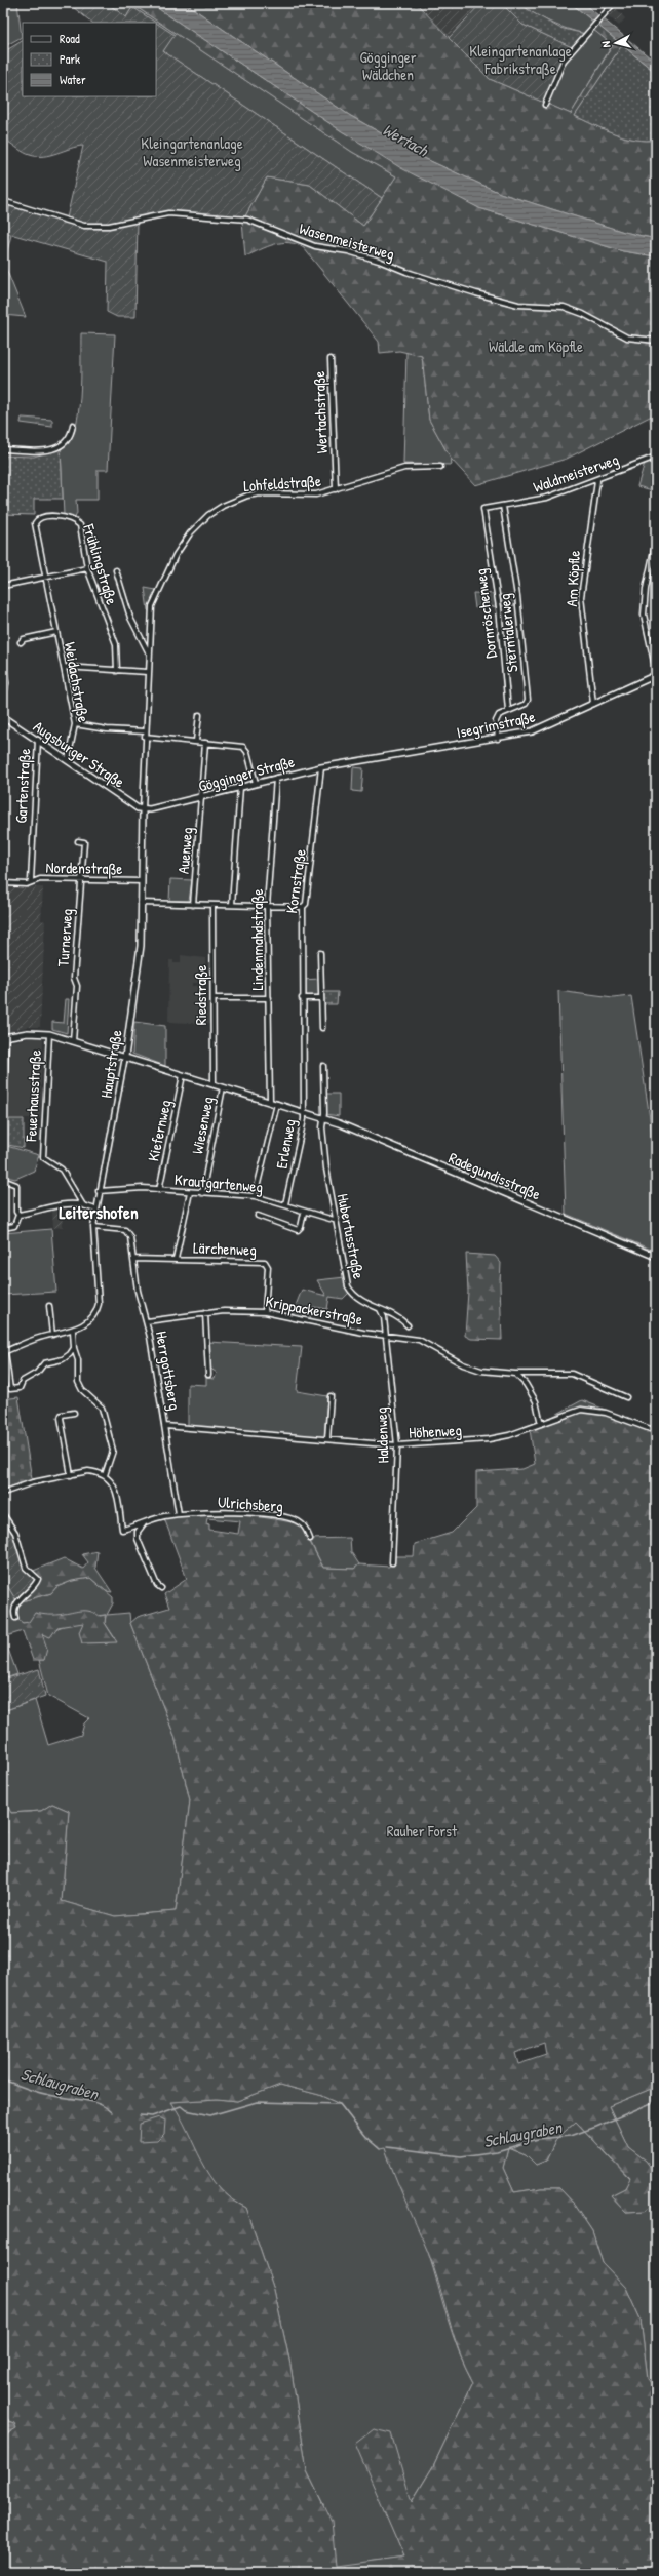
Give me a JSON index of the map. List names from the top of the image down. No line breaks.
{"streets":{"street":["Wasenmeisterweg","Wertachstraße","Waldmeisterweg","Lohfeldstraße","Frühlingstraße","Am Köpfle","Dornröschenweg","Sterntalerweg","Weidachstraße","Isegrimstraße","Augsburger Straße","Gögginger Straße","Gartenstraße","Auenweg","Nordenstraße","Kornstraße","Turnerweg","Lindenmahdstraße","Riedstraße","Hauptstraße","Feuerhausstraße","Wiesenweg","Kiefernweg","Erlenweg","Radegundisstraße","Krautgartenweg","Hubertusstraße","Lärchenweg","Krippackerstraße","Herrgottsberg","Höhenweg","Haldenweg","Ulrichsberg"]},"crossings":[["Wertachstraße","Lohfeldstraße"],["Waldmeisterweg","Am Köpfle"],["Waldmeisterweg","Dornröschenweg"],["Waldmeisterweg","Sterntalerweg"],["Lohfeldstraße","Augsburger Straße"],["Lohfeldstraße","Gögginger Straße"],["Lohfeldstraße","Hauptstraße"],["Frühlingstraße","Weidachstraße"],["Am Köpfle","Isegrimstraße"],["Dornröschenweg","Sterntalerweg"],["Sterntalerweg","Isegrimstraße"],["Weidachstraße","Augsburger Straße"],["Isegrimstraße","Gögginger Straße"],["Augsburger Straße","Gögginger Straße"],["Augsburger Straße","Gartenstraße"],["Augsburger Straße","Hauptstraße"],["Gögginger Straße","Auenweg"],["Gögginger Straße","Kornstraße"],["Gögginger Straße","Lindenmahdstraße"],["Gögginger Straße","Hauptstraße"],["Gartenstraße","Nordenstraße"],["Nordenstraße","Turnerweg"],["Nordenstraße","Hauptstraße"],["Kornstraße","Erlenweg"],["Kornstraße","Radegundisstraße"],["Turnerweg","Radegundisstraße"],["Lindenmahdstraße","Radegundisstraße"],["Riedstraße","Radegundisstraße"],["Hauptstraße","Radegundisstraße"],["Hauptstraße","Krautgartenweg"],["Hauptstraße","Herrgottsberg"],["Feuerhausstraße","Radegundisstraße"],["Wiesenweg","Radegundisstraße"],["Wiesenweg","Krautgartenweg"],["Kiefernweg","Radegundisstraße"],["Kiefernweg","Krautgartenweg"],["Erlenweg","Radegundisstraße"],["Erlenweg","Krautgartenweg"],["Radegundisstraße","Hubertusstraße"],["Krautgartenweg","Hubertusstraße"],["Hubertusstraße","Haldenweg"],["Lärchenweg","Krippackerstraße"],["Lärchenweg","Herrgottsberg"],["Krippackerstraße","Herrgottsberg"],["Krippackerstraße","Haldenweg"],["Herrgottsberg","Höhenweg"],["Herrgottsberg","Ulrichsberg"],["Höhenweg","Haldenweg"]],"districts":["Leitershofen"],"water":["Wertach","Schlaugraben"],"parks":["Kleingartenanlage Fabrikstraße","Gögginger Wäldchen","Kleingartenanlage Wasenmeisterweg","Wäldle am Köpfle","Rauher Forst"],"legend":["Road","Park","Water"],"north":"left"}
